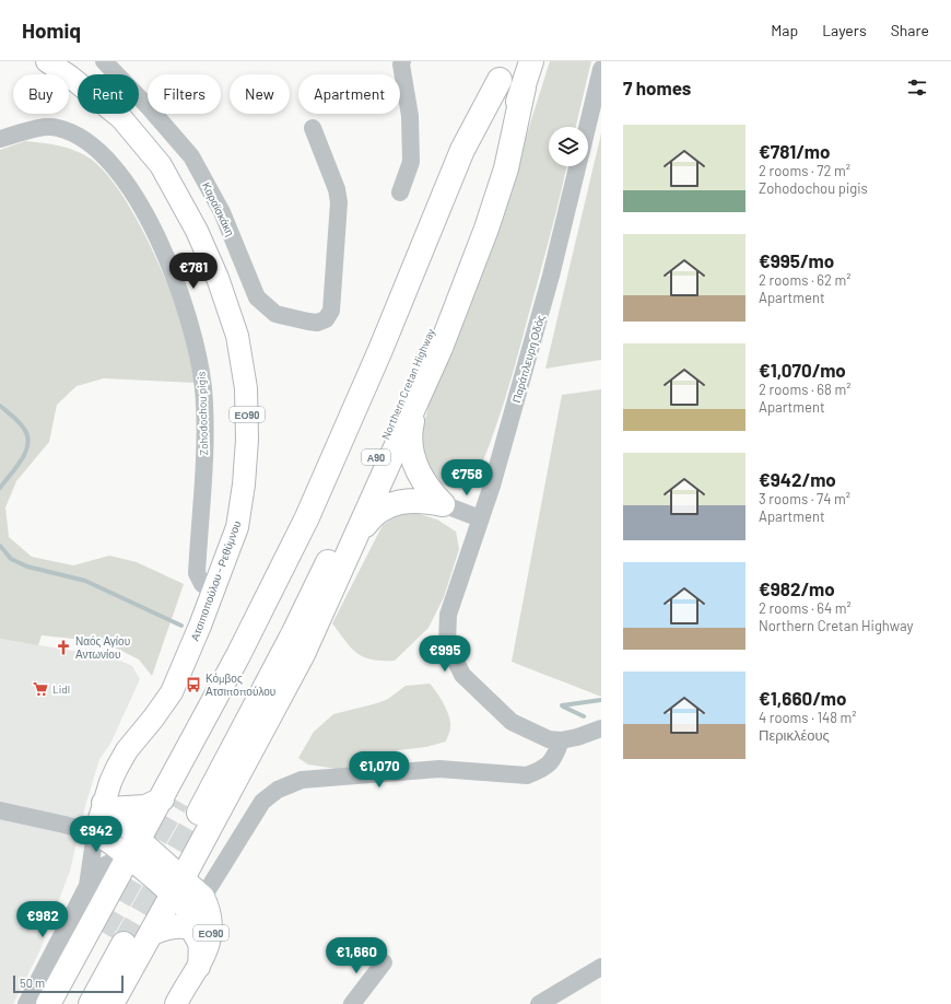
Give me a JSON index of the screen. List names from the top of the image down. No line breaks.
{"streets":{"highway":["Northern Cretan Highway","Α90"],"main road":["ΕΟ90","Ατσιποπούλου - Ρεθύμνου"],"street":["Καραϊσκάκη","Παράπλευρη Οδός","Zohodochou pigis"]},"crossings":[["Zohodochou pigis","Ατσιποπούλου - Ρεθύμνου"],["ΕΟ90","Ατσιποπούλου - Ρεθύμνου"]],"places":{"church":["Ναός Αγίου Αντωνίου"],"bus stop":["Κόμβος Ατσιποπούλου"],"supermarket":["Lidl"]},"scale_bar":"50 m","page":{"header":"Homiq","nav":["Map","Layers","Share"],"heading":"7 homes","chip":["Buy","Rent","Filters","New","Apartment"],"list":[{"name":"€781/mo","note":"2 rooms · 72 m² · Zohodochou pigis"},{"name":"€995/mo","note":"2 rooms · 62 m² · Apartment"},{"name":"€1,070/mo","note":"2 rooms · 68 m² · Apartment"},{"name":"€942/mo","note":"3 rooms · 74 m² · Apartment"},{"name":"€982/mo","note":"2 rooms · 64 m² · Northern Cretan Highway"},{"name":"€1,660/mo","note":"4 rooms · 148 m² · Περικλέους"}],"price":["€781","€758","€995","€1,070","€942","€982","€1,660"],"scale":"50 m"}}
